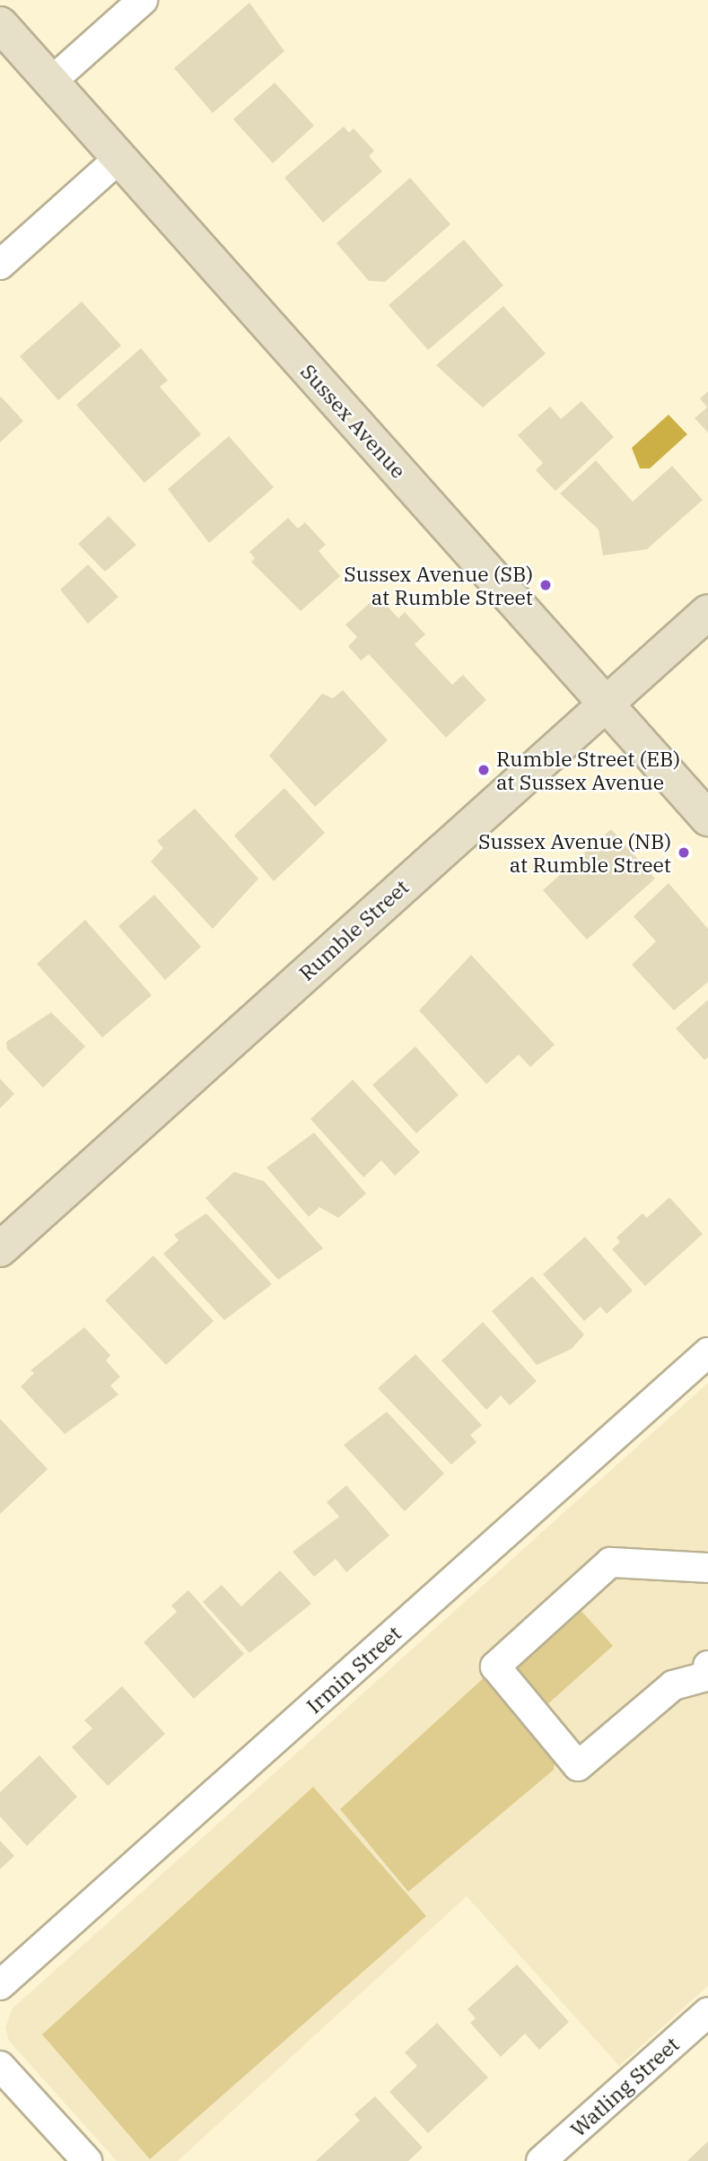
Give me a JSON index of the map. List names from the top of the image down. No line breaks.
{"streets":{"street":["Sussex Avenue","Rumble Street","Irmin Street","Watling Street"]},"crossings":[["Sussex Avenue","Rumble Street"]],"places":["Sussex Avenue (SB) at Rumble Street","Rumble Street (EB) at Sussex Avenue","Sussex Avenue (NB) at Rumble Street"]}
